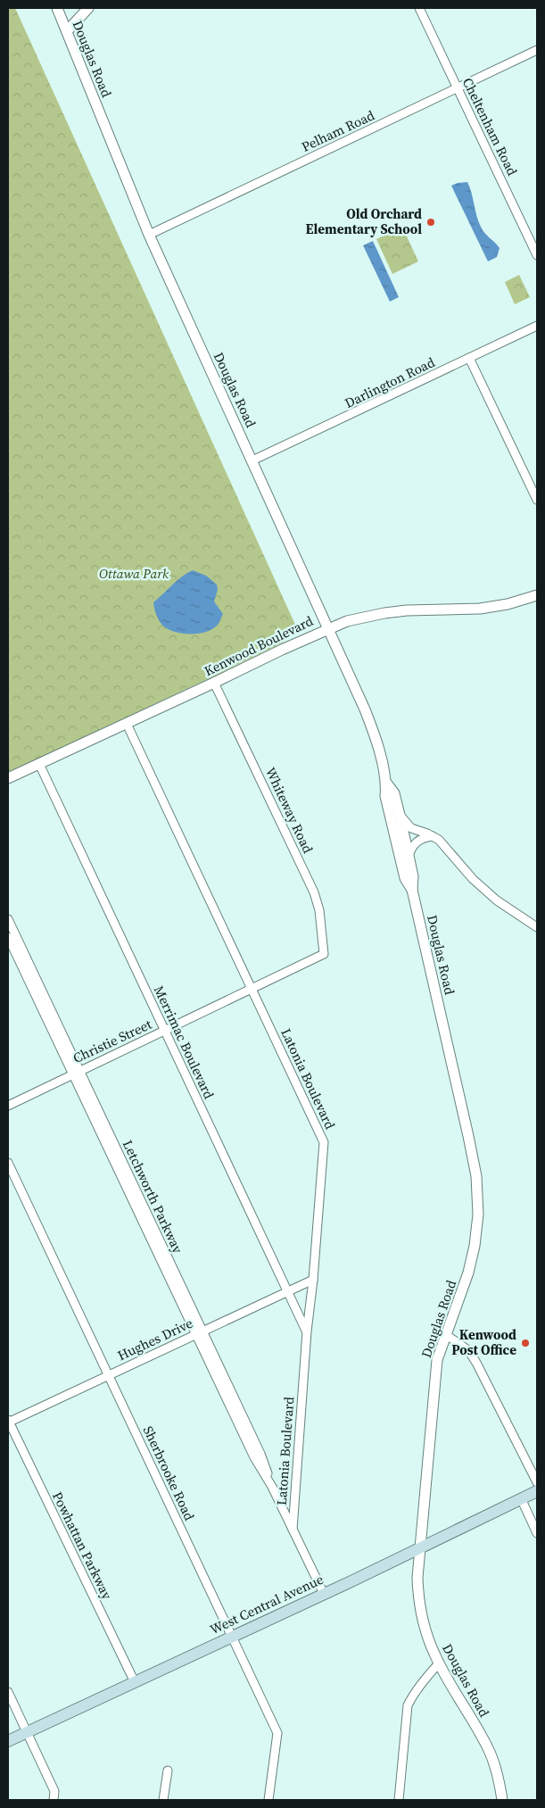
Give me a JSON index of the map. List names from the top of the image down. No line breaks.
{"streets":{"main road":["West Central Avenue"],"street":["Douglas Road","Cheltenham Road","Pelham Road","Darlington Road","Kenwood Boulevard","Whiteway Road","Christie Street","Merrimac Boulevard","Latonia Boulevard","Letchworth Parkway","Hughes Drive","Sherbrooke Road","Powhattan Parkway"]},"crossings":[["Douglas Road","Pelham Road"],["Douglas Road","Darlington Road"],["Douglas Road","Kenwood Boulevard"],["Douglas Road","West Central Avenue"],["Cheltenham Road","Pelham Road"],["Kenwood Boulevard","Whiteway Road"],["Kenwood Boulevard","Merrimac Boulevard"],["Kenwood Boulevard","Latonia Boulevard"],["Whiteway Road","Christie Street"],["Christie Street","Merrimac Boulevard"],["Christie Street","Latonia Boulevard"],["Christie Street","Letchworth Parkway"],["Merrimac Boulevard","Latonia Boulevard"],["Merrimac Boulevard","Hughes Drive"],["Latonia Boulevard","Letchworth Parkway"],["Latonia Boulevard","Hughes Drive"],["Letchworth Parkway","Hughes Drive"],["Letchworth Parkway","West Central Avenue"],["Hughes Drive","Sherbrooke Road"],["Hughes Drive","Powhattan Parkway"],["Sherbrooke Road","West Central Avenue"],["Powhattan Parkway","West Central Avenue"]],"parks":["Ottawa Park"],"places":["Old Orchard Elementary School","Kenwood Post Office"]}
